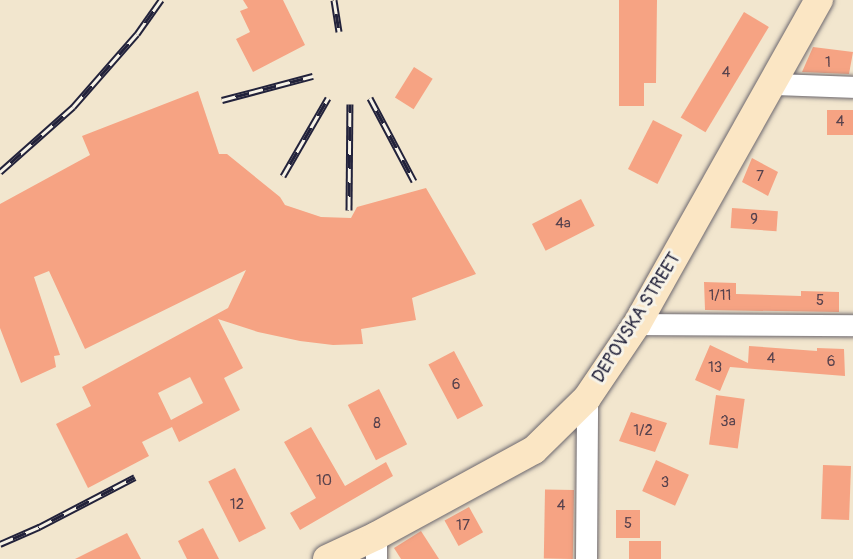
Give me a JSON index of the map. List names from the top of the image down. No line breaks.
{"streets":{"main road":["DEPOVSKA STREET"]},"house_numbers":["1","4","4","7","9","4а","1/11","5","4","6","13","6","3а","8","1/2","10","3","12","4","5","17"]}
